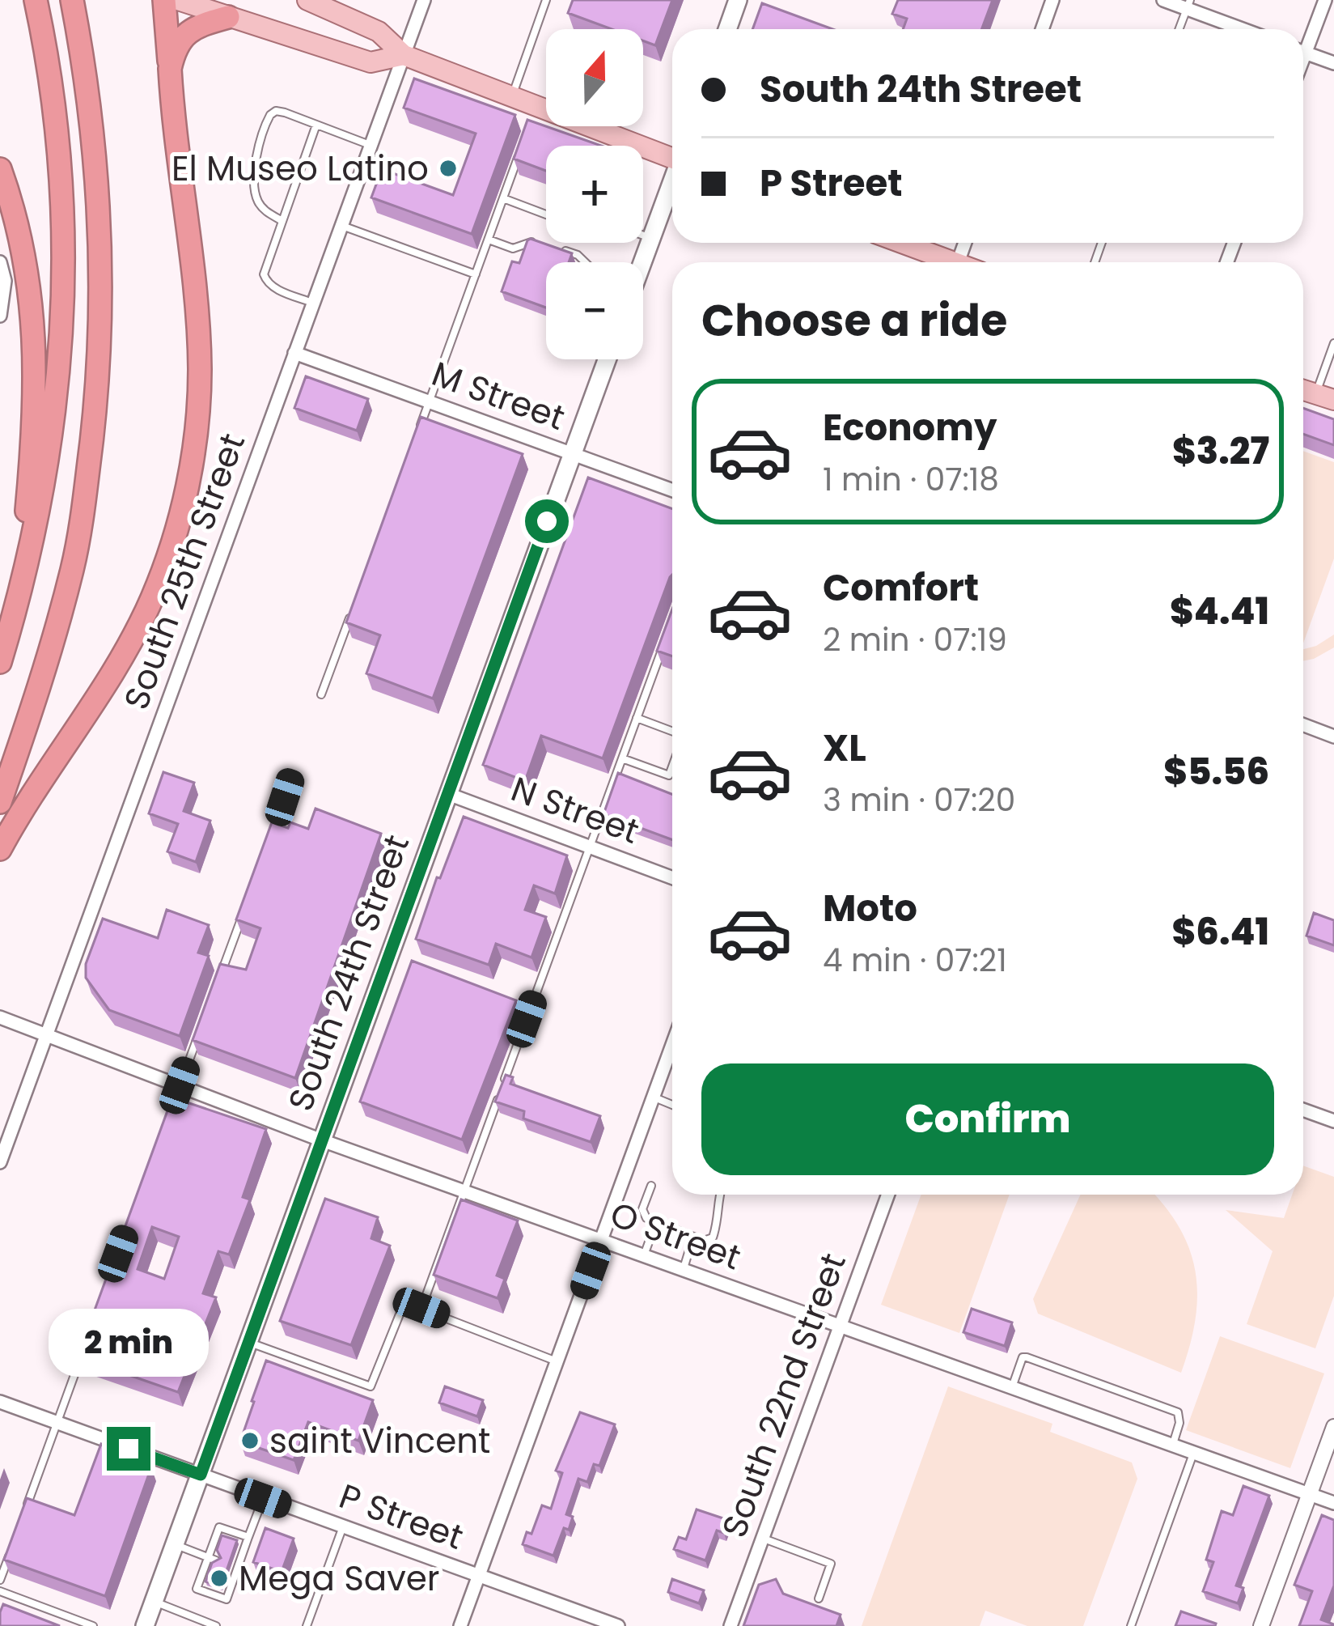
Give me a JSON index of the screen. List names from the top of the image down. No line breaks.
{"streets":{"main road":["South 24th Street"],"street":["M Street","South 25th Street","N Street","O Street","South 22nd Street","P Street"]},"crossings":[["M Street","South 25th Street"],["M Street","South 24th Street"],["South 25th Street","O Street"],["N Street","South 24th Street"],["South 24th Street","O Street"],["South 24th Street","P Street"],["O Street","South 22nd Street"]],"places":["El Museo Latino","saint Vincent","Mega Saver"],"north":"top","page":{"map_buttons":["+","−"],"banner":["South 24th Street","P Street"],"heading":"Choose a ride","list":[{"name":"Economy","note":"1 min · 07:18","value":"$3.27"},{"name":"Comfort","note":"2 min · 07:19","value":"$4.41"},{"name":"XL","note":"3 min · 07:20","value":"$5.56"},{"name":"Moto","note":"4 min · 07:21","value":"$6.41"}],"buttons":"Confirm","bubble":"2 min"}}
